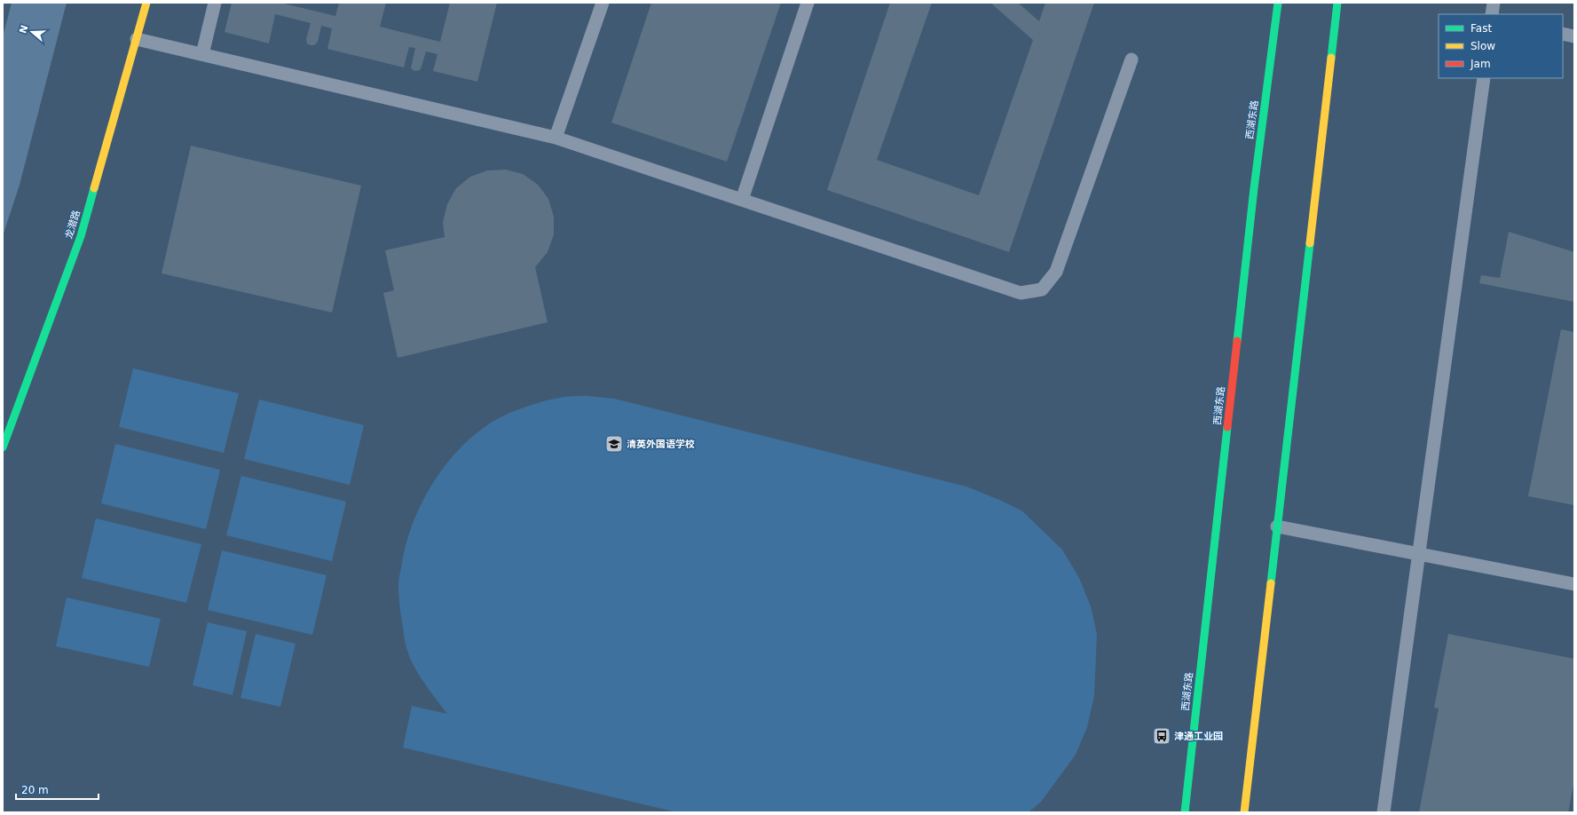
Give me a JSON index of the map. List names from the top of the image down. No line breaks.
{"streets":{"main road":["西湖东路","龙潜路"]},"places":{"school or university":["清英外国语学校"],"bus stop":["津通工业园"]},"legend":["Fast","Slow","Jam"],"scale_bar":"20 m","north":"left"}
